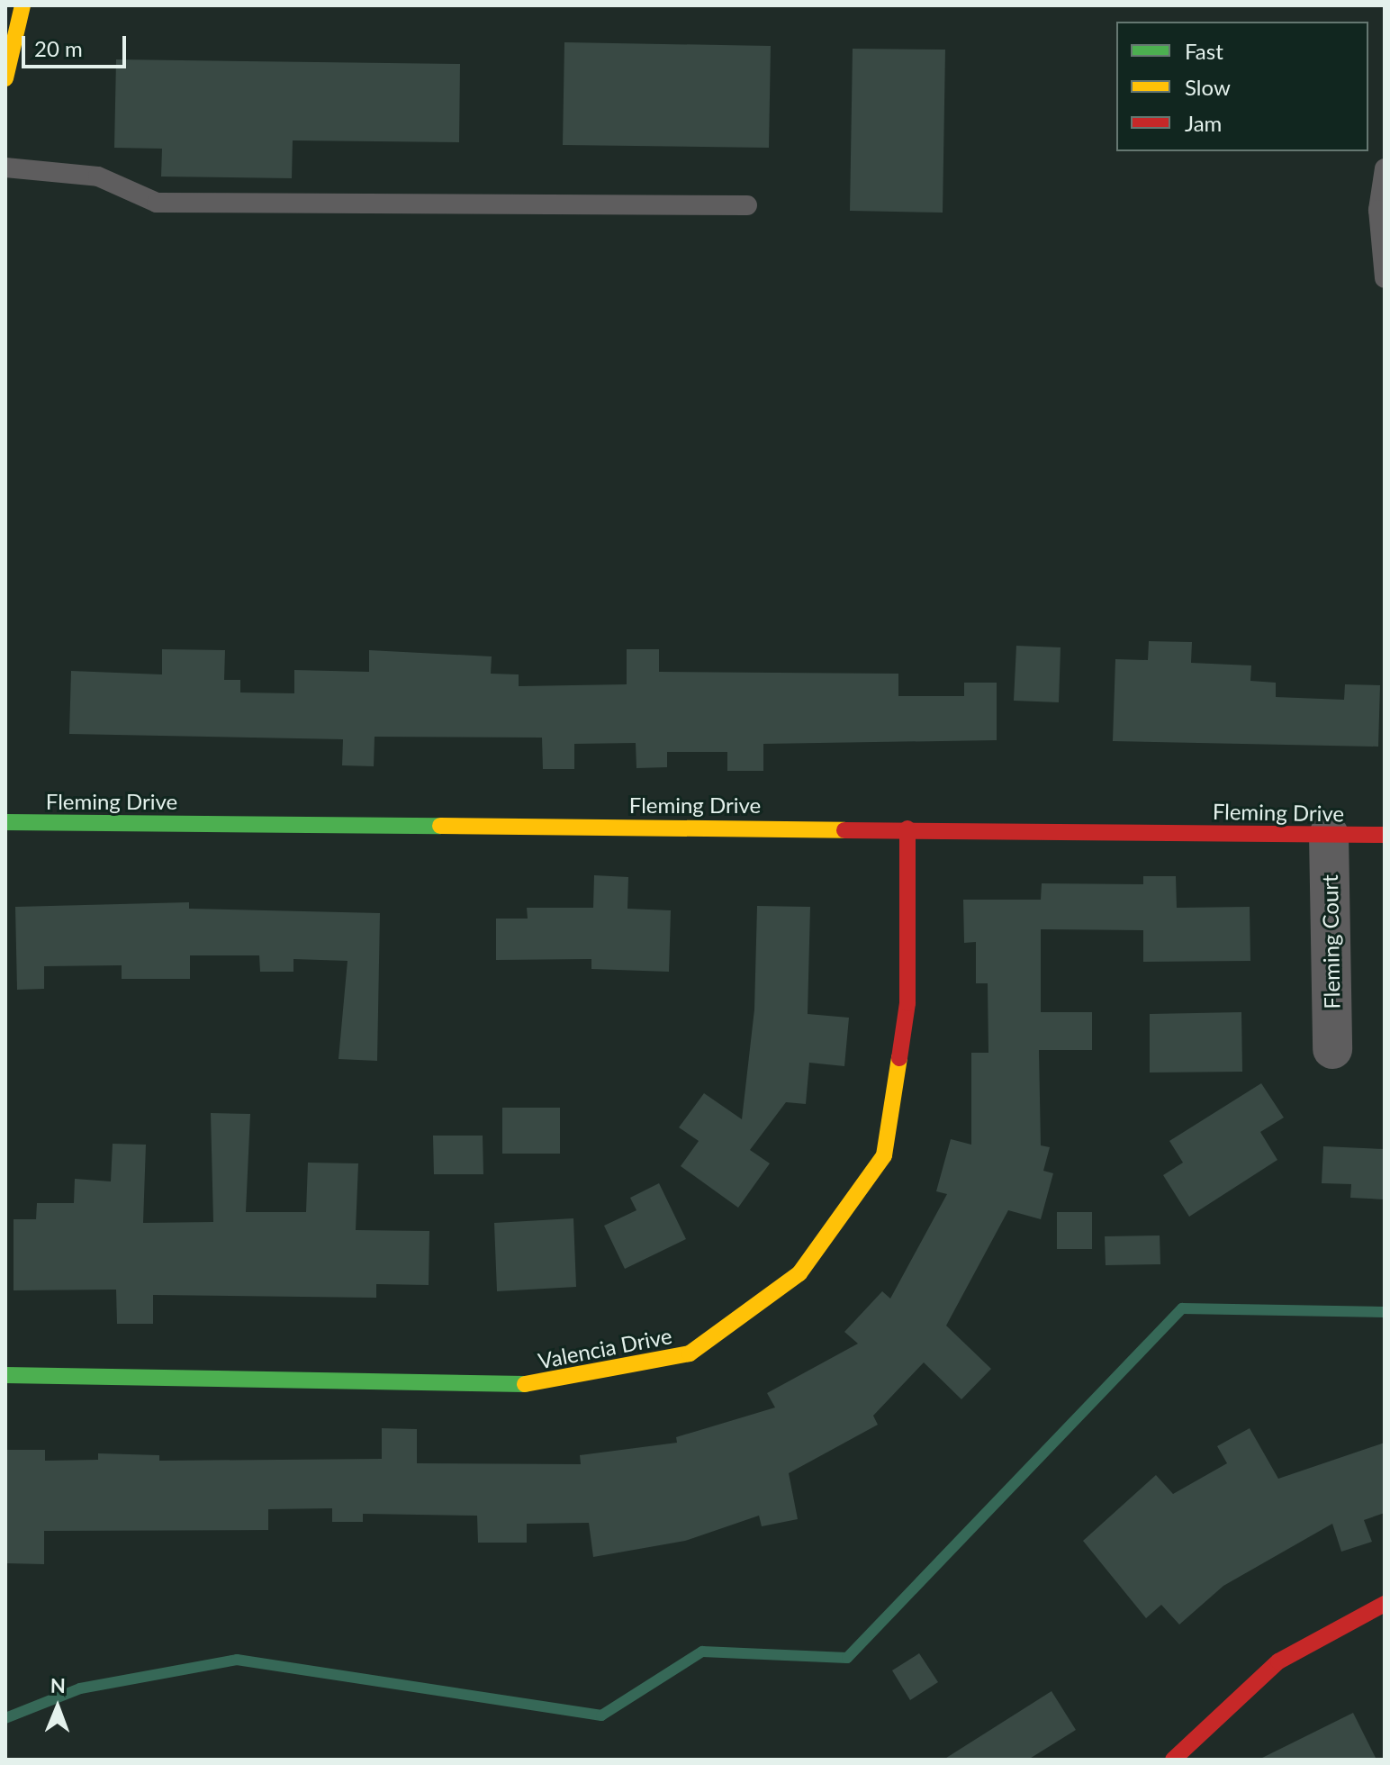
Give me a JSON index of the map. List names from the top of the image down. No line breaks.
{"streets":{"street":["Fleming Drive","Fleming Court","Valencia Drive"]},"crossings":[["Fleming Drive","Fleming Court"],["Fleming Drive","Valencia Drive"]],"legend":["Fast","Slow","Jam"],"scale_bar":"20 m","north":"top"}
